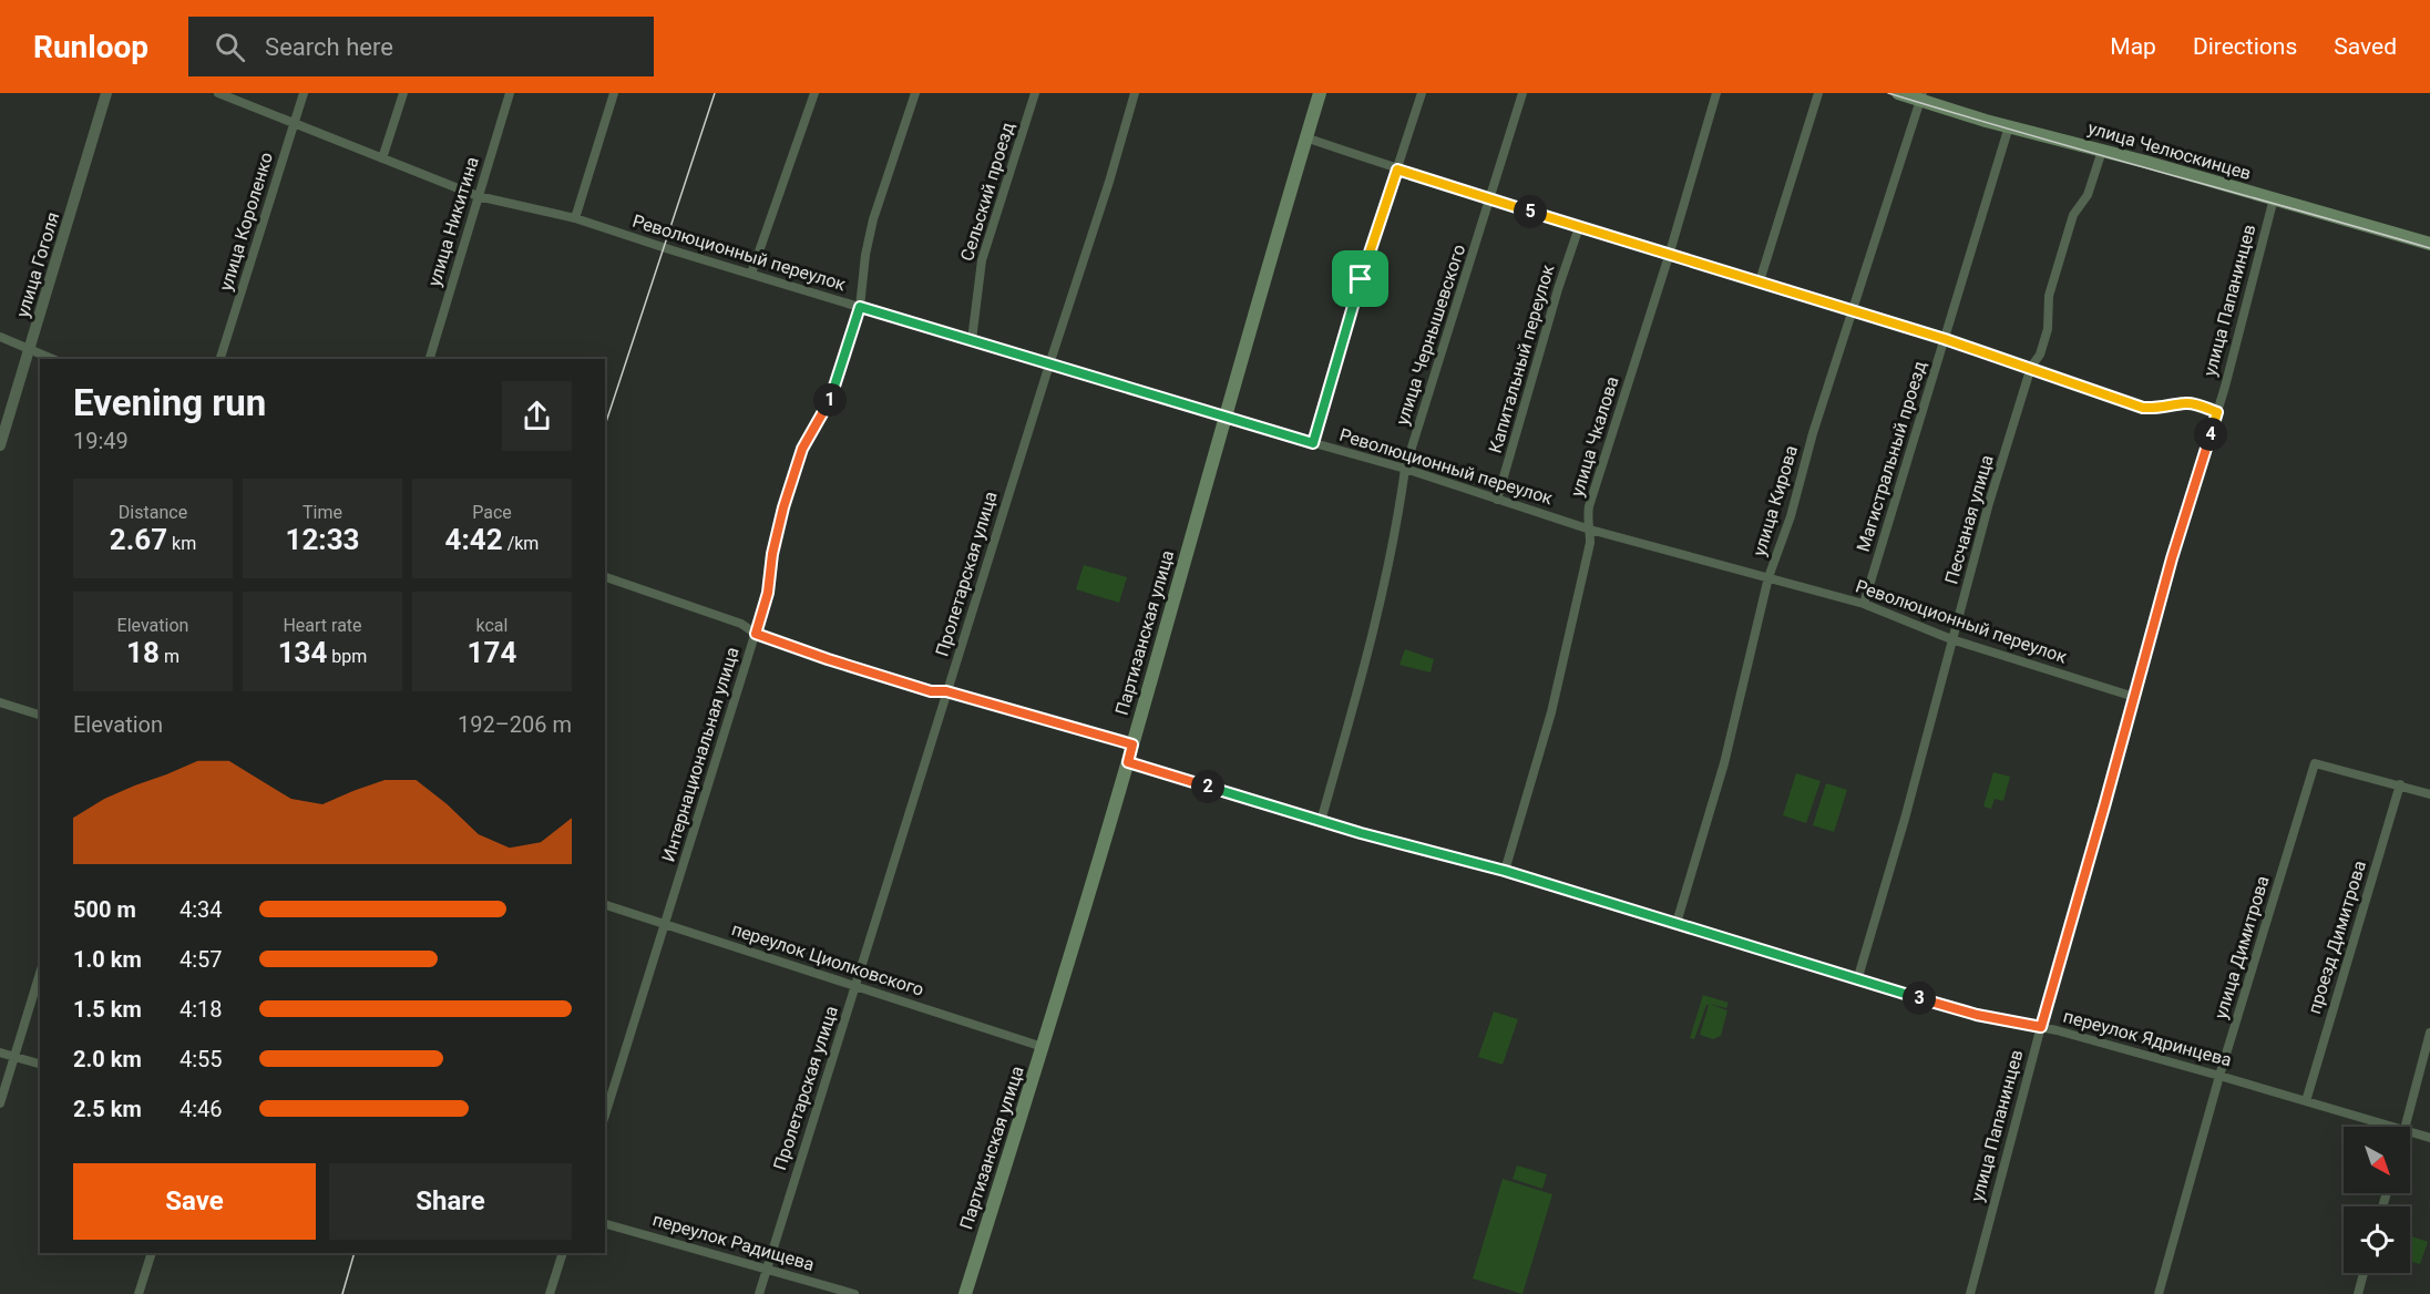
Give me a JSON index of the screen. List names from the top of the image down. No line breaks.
{"streets":{"main road":["улица Челюскинцев","Партизанская улица"],"street":["Сельский проезд","улица Короленко","улица Никитина","Революционный переулок","улица Гоголя","улица Папанинцев","улица Чернышевского","Капитальный переулок","улица Чкалова","Магистральный проезд","улица Кирова","Песчаная улица","Пролетарская улица","Интернациональная улица","проезд Димитрова","улица Димитрова","переулок Циолковского","переулок Ядринцева","переулок Радищева"]},"crossings":[["улица Челюскинцев","улица Папанинцев"],["улица Челюскинцев","Магистральный проезд"],["улица Челюскинцев","улица Кирова"],["улица Челюскинцев","Песчаная улица"],["Сельский проезд","Революционный переулок"],["улица Короленко","Революционный переулок"],["улица Никитина","Революционный переулок"],["Революционный переулок","улица Папанинцев"],["Революционный переулок","улица Чернышевского"],["Революционный переулок","Капитальный переулок"],["Революционный переулок","улица Чкалова"],["Революционный переулок","Магистральный проезд"],["Революционный переулок","улица Кирова"],["Революционный переулок","Песчаная улица"],["Революционный переулок","Пролетарская улица"],["Революционный переулок","Партизанская улица"],["Революционный переулок","Интернациональная улица"],["улица Папанинцев","переулок Ядринцева"],["улица Чернышевского","переулок Ядринцева"],["улица Чкалова","переулок Ядринцева"],["улица Кирова","переулок Ядринцева"],["Песчаная улица","переулок Ядринцева"],["Пролетарская улица","переулок Циолковского"],["Пролетарская улица","переулок Радищева"],["Партизанская улица","переулок Циолковского"],["Партизанская улица","переулок Ядринцева"],["Интернациональная улица","переулок Циолковского"],["проезд Димитрова","улица Димитрова"],["проезд Димитрова","переулок Ядринцева"],["улица Димитрова","переулок Ядринцева"]],"north":"bottom right","page":{"header":"Runloop","search":"Search here","nav":["Map","Directions","Saved"],"pins":["5","1","4","2","3"],"heading":["Evening run","19:49"],"stats":[["Distance","2.67 km"],["Time","12:33"],["Pace","4:42 /km"],["Elevation","18 m"],["Heart rate","134 bpm"],["kcal","174"]],"chart":["Elevation","192–206 m"],"list":[{"name":"500 m","note":"4:34"},{"name":"1.0 km","note":"4:57"},{"name":"1.5 km","note":"4:18"},{"name":"2.0 km","note":"4:55"},{"name":"2.5 km","note":"4:46"}],"buttons":["Save","Share"]}}
